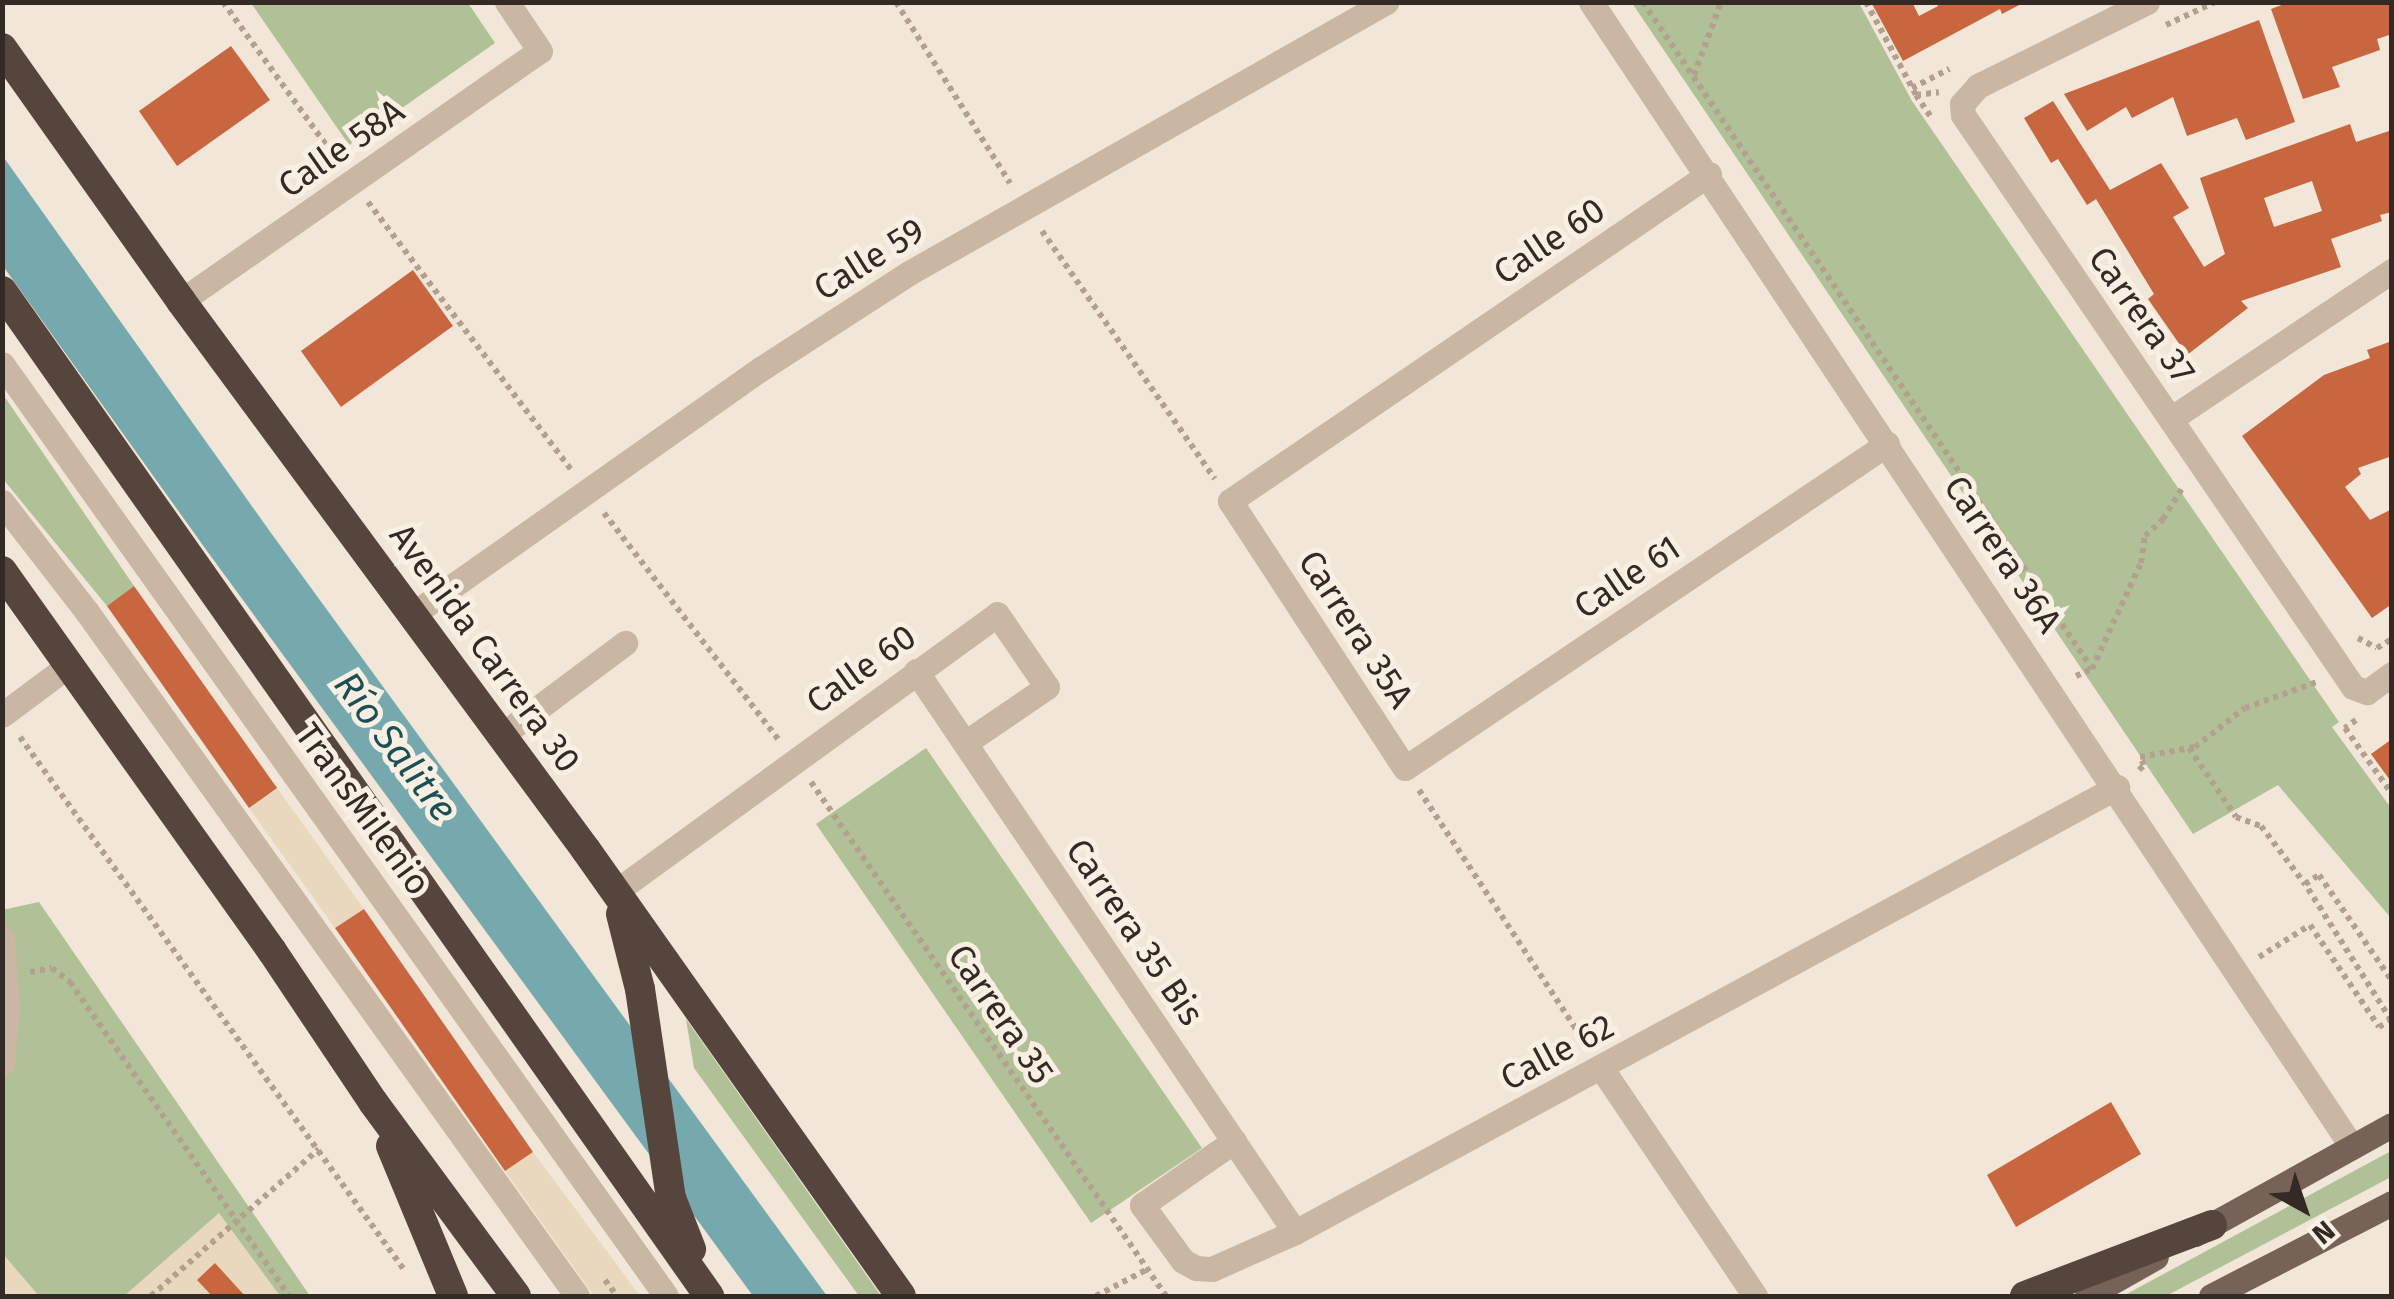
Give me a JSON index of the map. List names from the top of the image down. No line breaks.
{"streets":{"highway":["Avenida Carrera 30"],"street":["Calle 58A","Calle 60","Calle 59","Carrera 37","Carrera 36A","Calle 61","Carrera 35A","TransMilenio","Carrera 35 Bis","Calle 62"],"path":["Carrera 35"]},"crossings":[["Calle 58A","Avenida Carrera 30"],["Calle 58A","Carrera 35"],["Calle 60","Carrera 36A"],["Calle 60","Carrera 35A"],["Calle 60","Avenida Carrera 30"],["Calle 60","Carrera 35 Bis"],["Calle 60","Carrera 35"],["Calle 59","Avenida Carrera 30"],["Calle 59","Carrera 35"],["Carrera 36A","Calle 61"],["Carrera 36A","Calle 62"],["Calle 61","Carrera 35A"],["Carrera 35 Bis","Calle 62"]],"water":["Río Salitre"],"north":"bottom right"}
